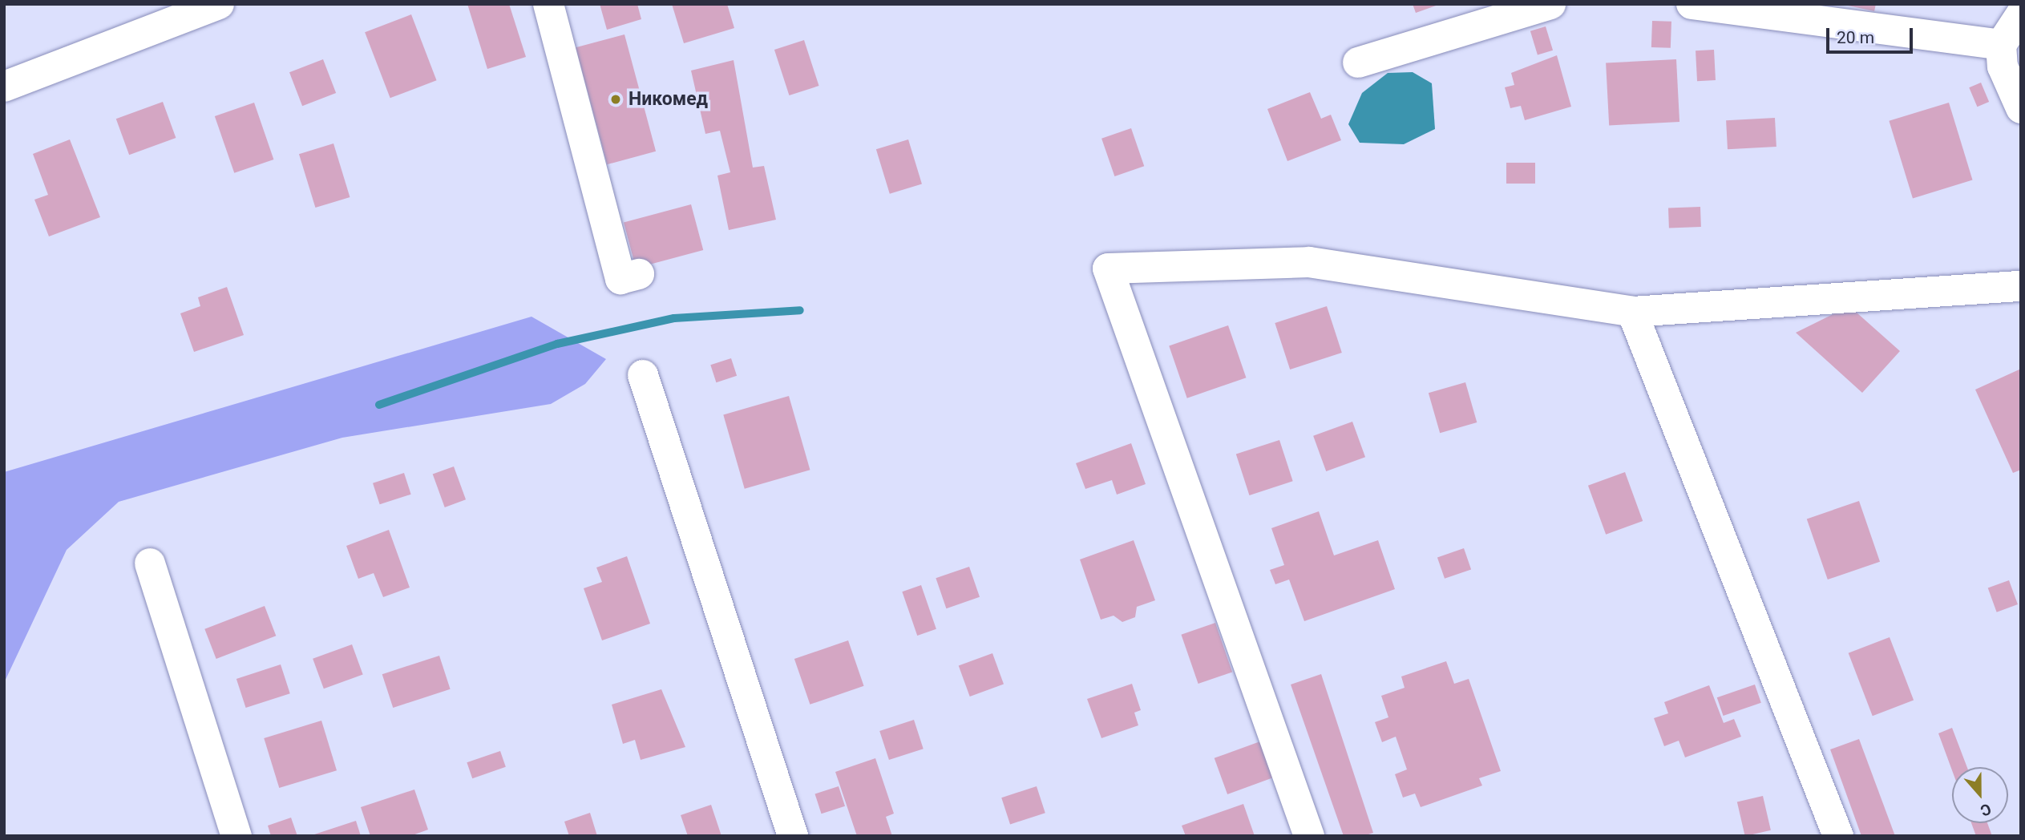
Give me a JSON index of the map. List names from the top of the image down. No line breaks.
{"places":["Никомед"],"scale_bar":"20 m","north":"bottom"}
